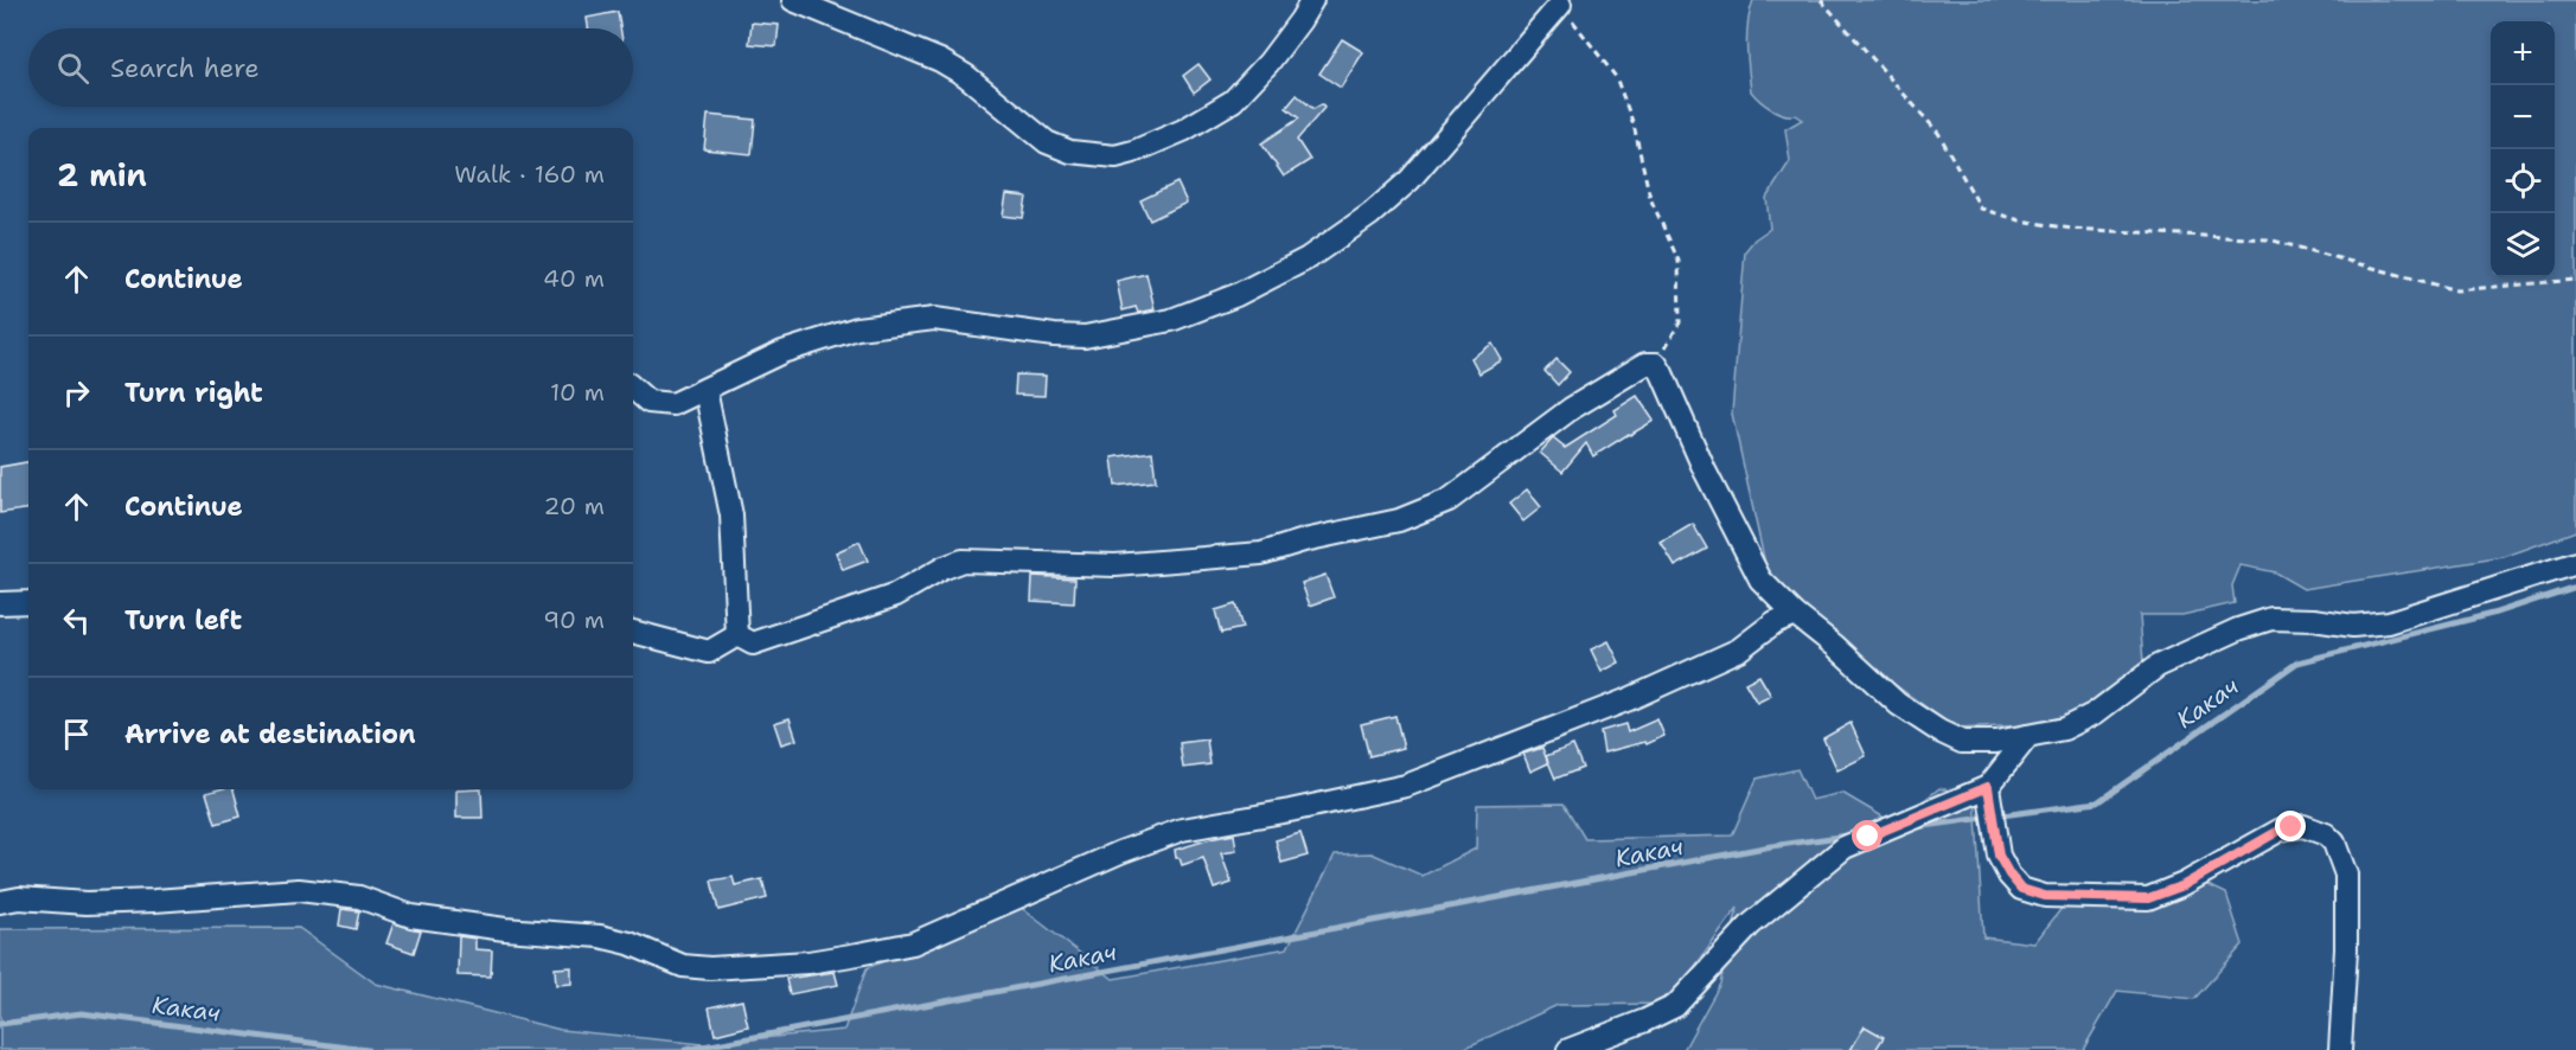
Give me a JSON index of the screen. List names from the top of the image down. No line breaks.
{"water":["Какач"],"page":{"map_buttons":["+","−"],"search":"Search here","heading":["2 min","Walk · 160 m"],"list":[["Continue","40 m"],["Turn right","10 m"],["Continue","20 m"],["Turn left","90 m"],"Arrive at destination"]}}
